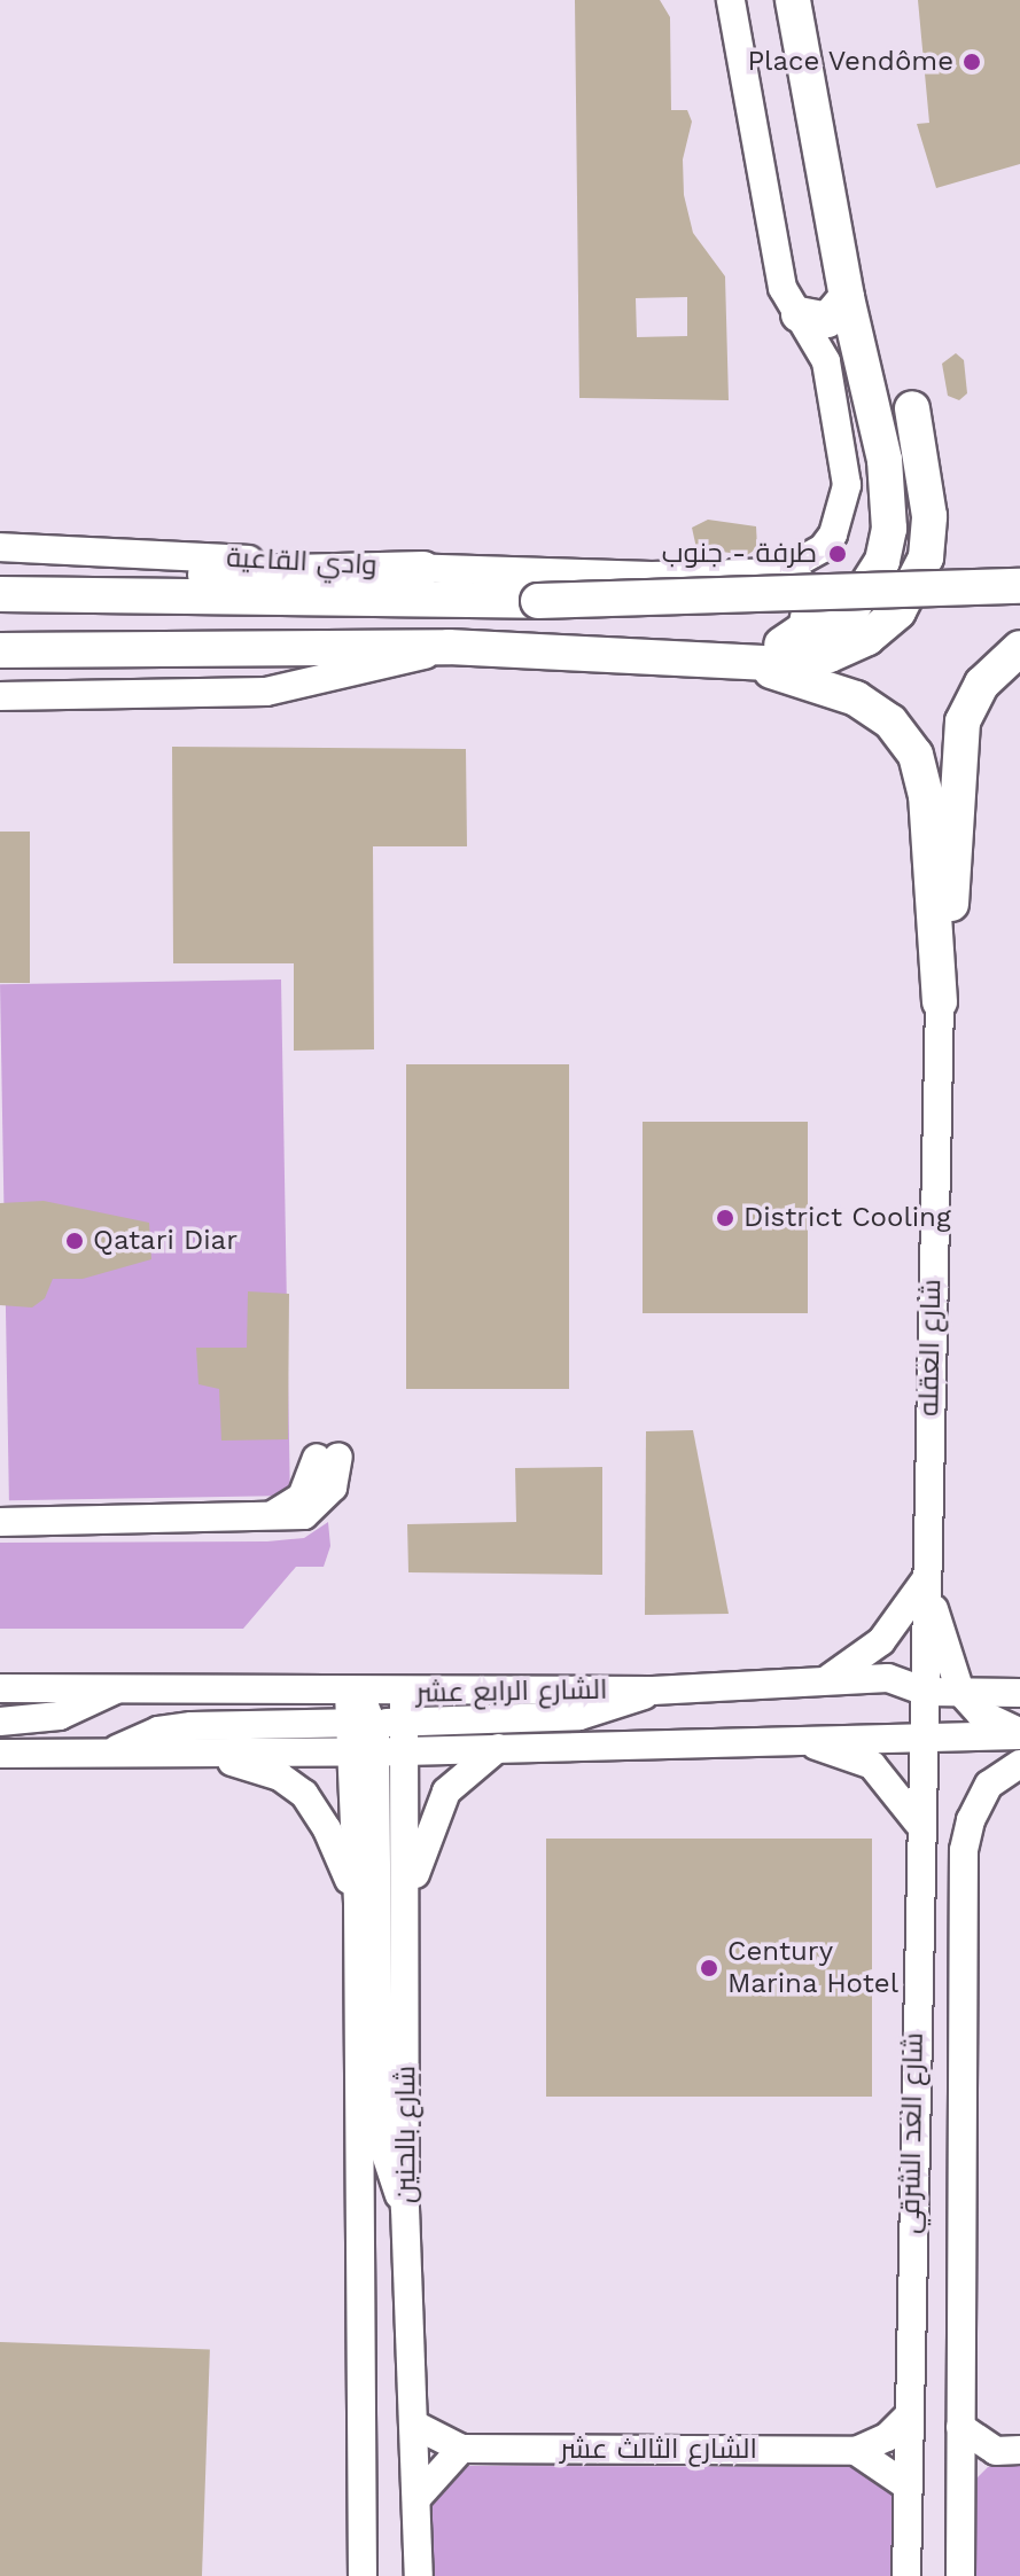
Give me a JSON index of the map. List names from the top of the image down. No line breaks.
{"streets":{"main road":["وادي القاعية"],"street":["شارع العقله","الشارع الرابع عشر","شارع العد الشرقي","شارع بالحنين","الشارع الثالث عشر"]},"crossings":[["شارع العقله","الشارع الرابع عشر"],["الشارع الرابع عشر","شارع العد الشرقي"],["الشارع الرابع عشر","شارع بالحنين"],["شارع العد الشرقي","الشارع الثالث عشر"],["شارع بالحنين","الشارع الثالث عشر"]],"places":["Place Vendôme","طرفة - جنوب","District Cooling","Qatari Diar","Century Marina Hotel"]}
